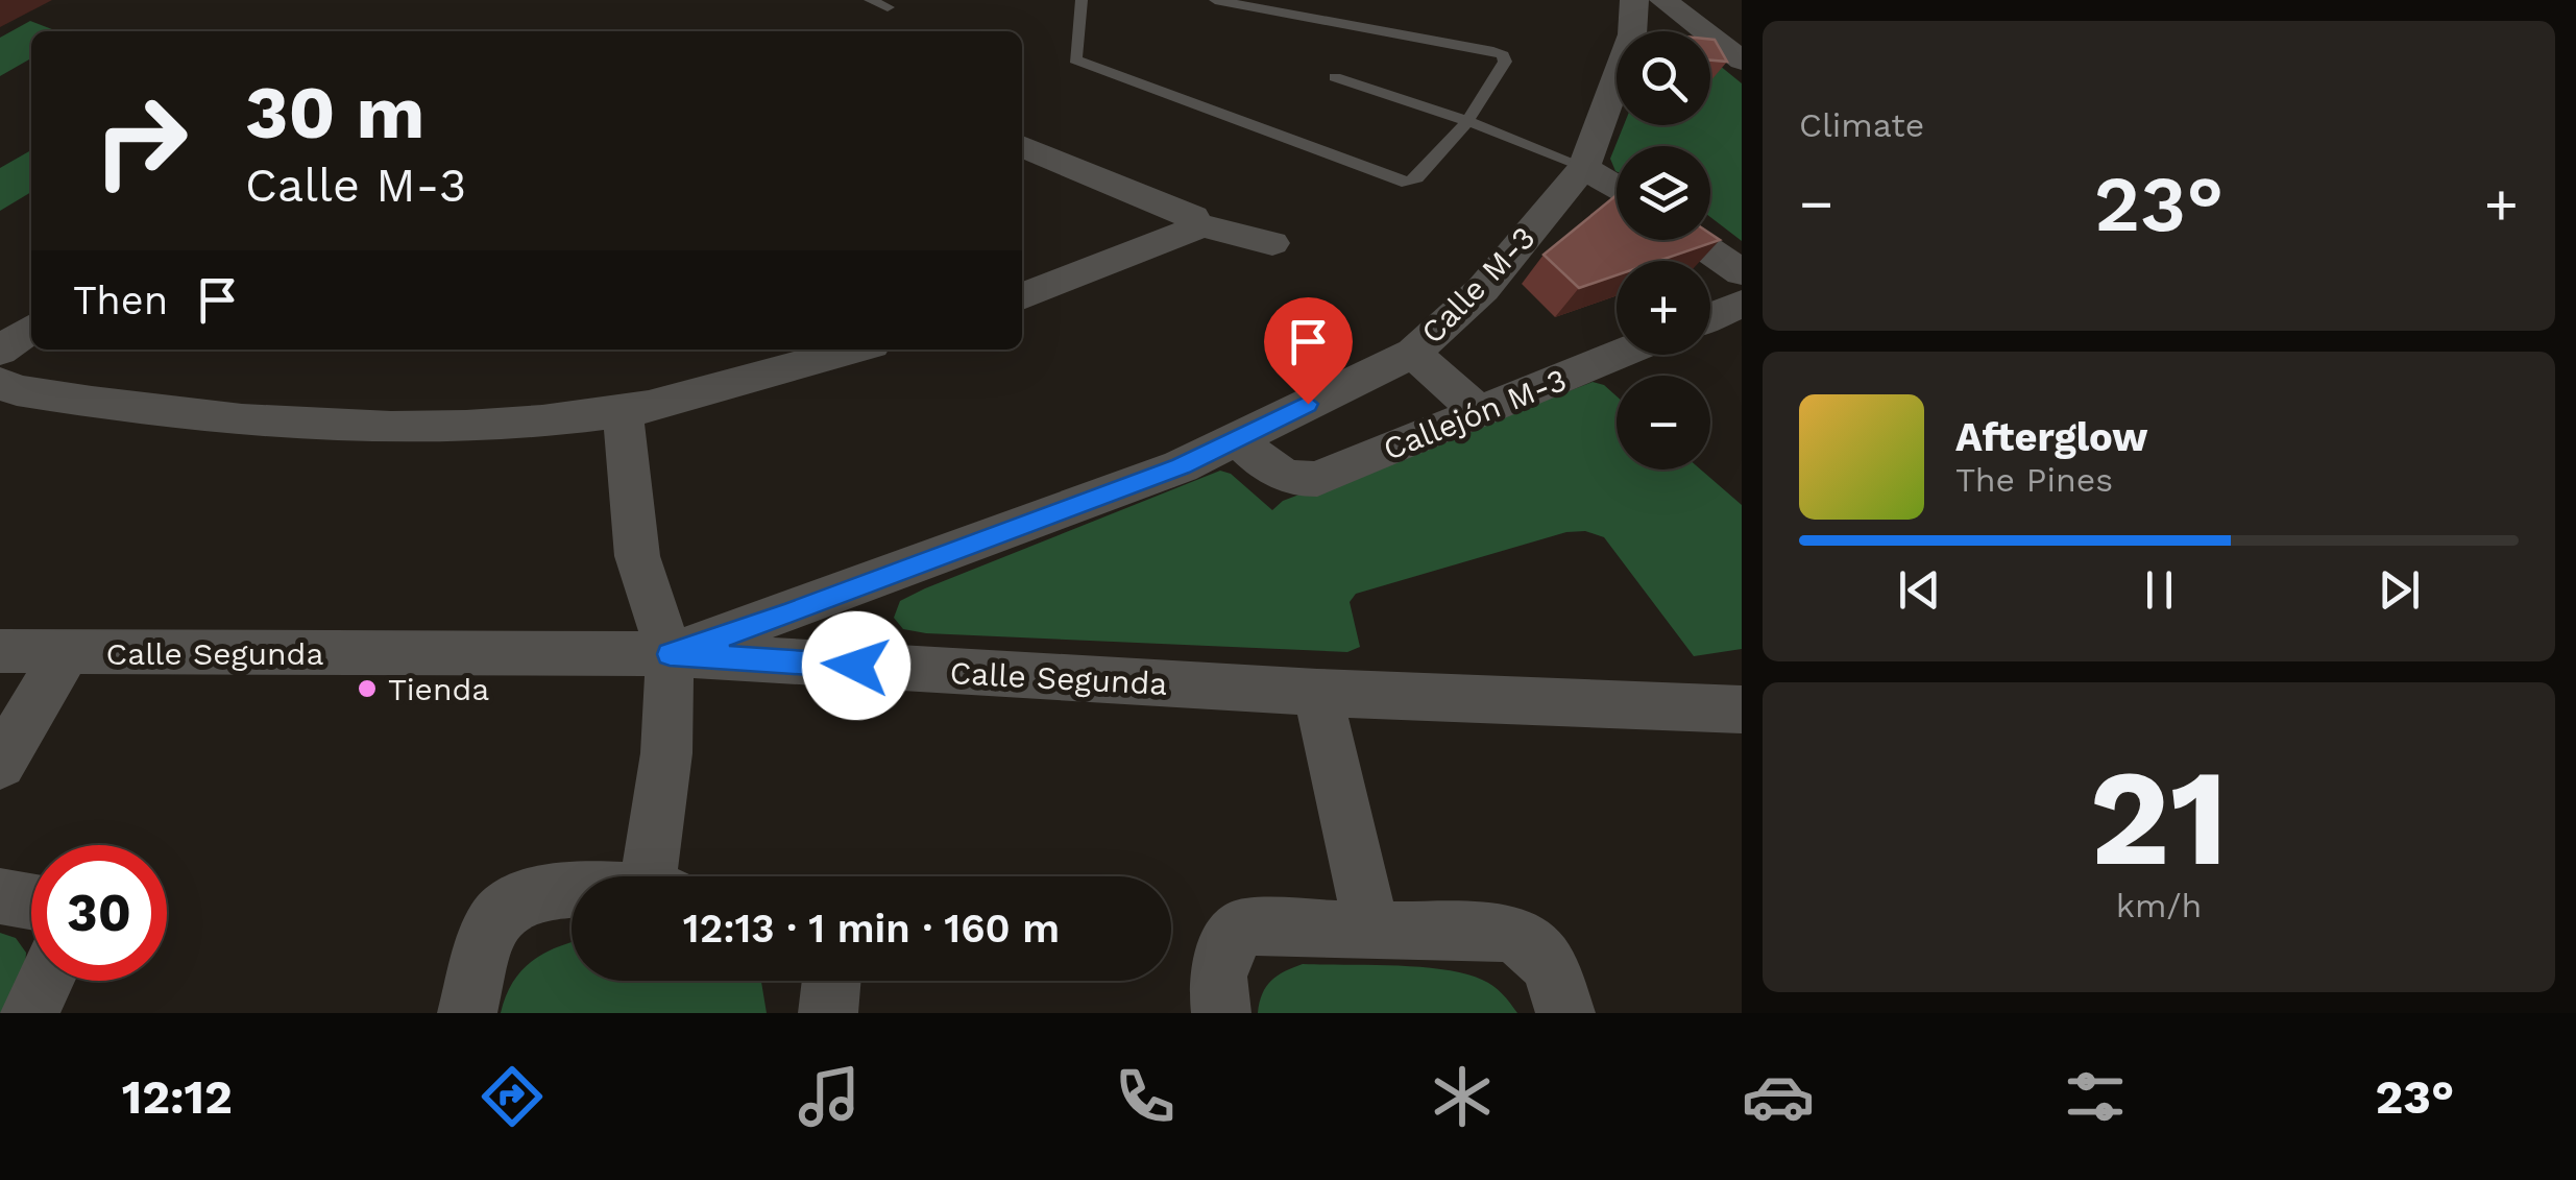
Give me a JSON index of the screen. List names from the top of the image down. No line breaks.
{"streets":{"street":["Calle M-3","Callejón M-3","Calle Segunda"]},"crossings":[["Calle M-3","Callejón M-3"],["Calle M-3","Calle Segunda"]],"places":["Tienda"],"page":{"tile":["Climate",["21","km/h"]],"map_buttons":["+","−"],"turn":["30 m","Calle M-3"],"heat":["−","23°","+"],"then":"Then","song":["Afterglow","The Pines"],"limit":"30","trip":"12:13 · 1 min · 160 m","tabs":["12:12","23°"]}}
